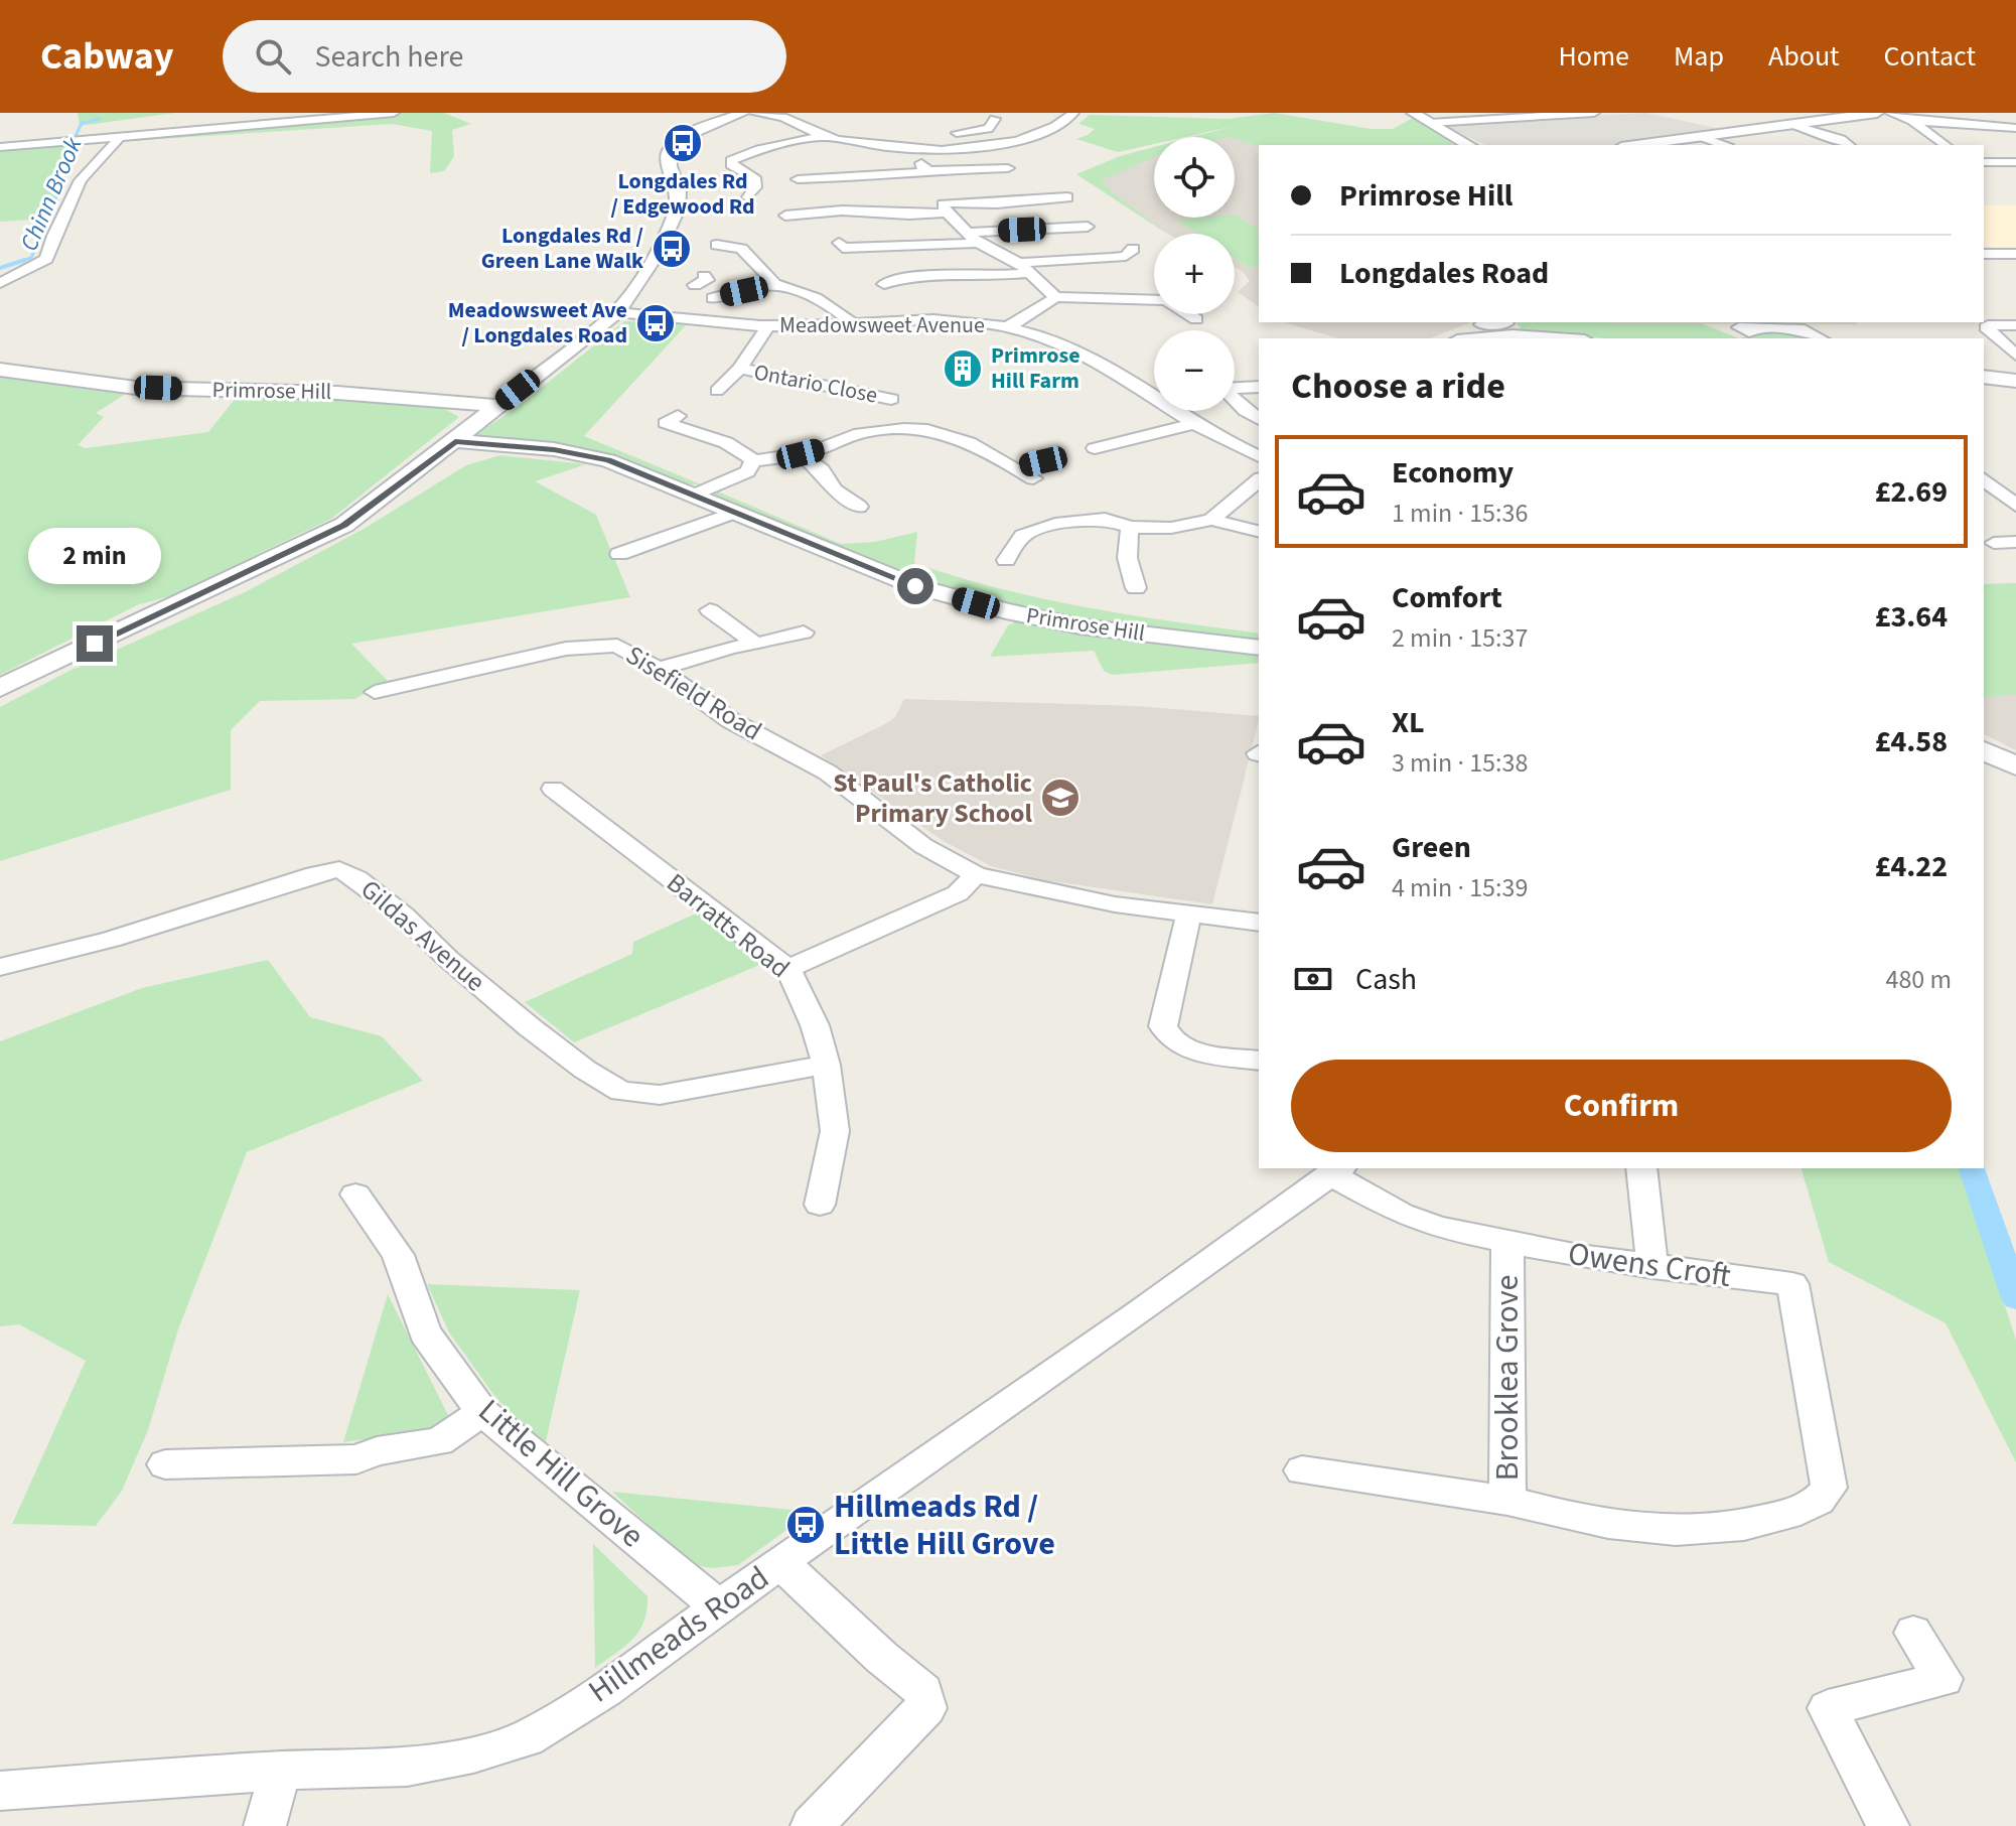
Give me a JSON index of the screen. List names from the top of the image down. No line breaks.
{"streets":{"street":["Meadowsweet Avenue","Ontario Close","Primrose Hill","Sisefield Road","Barratts Road","Gildas Avenue","Owens Croft","Brooklea Grove","Little Hill Grove","Hillmeads Road"]},"crossings":[["Barratts Road","Gildas Avenue"],["Owens Croft","Brooklea Grove"],["Owens Croft","Hillmeads Road"],["Little Hill Grove","Hillmeads Road"]],"water":["Chinn Brook"],"places":{"bus stop":["Longdales Rd / Edgewood Rd","Longdales Rd / Green Lane Walk","Meadowsweet Ave / Longdales Road","Hillmeads Rd / Little Hill Grove"],"building":["Primrose Hill Farm"],"school or university":["St Paul's Catholic Primary School"]},"page":{"header":"Cabway","search":"Search here","nav":["Home","Map","About","Contact"],"map_buttons":["+","−"],"banner":["Primrose Hill","Longdales Road"],"heading":"Choose a ride","list":[{"name":"Economy","note":"1 min · 15:36","value":"£2.69"},{"name":"Comfort","note":"2 min · 15:37","value":"£3.64"},{"name":"XL","note":"3 min · 15:38","value":"£4.58"},{"name":"Green","note":"4 min · 15:39","value":"£4.22"}],"bubble":"2 min","pay":["Cash","480 m"],"buttons":"Confirm"}}
